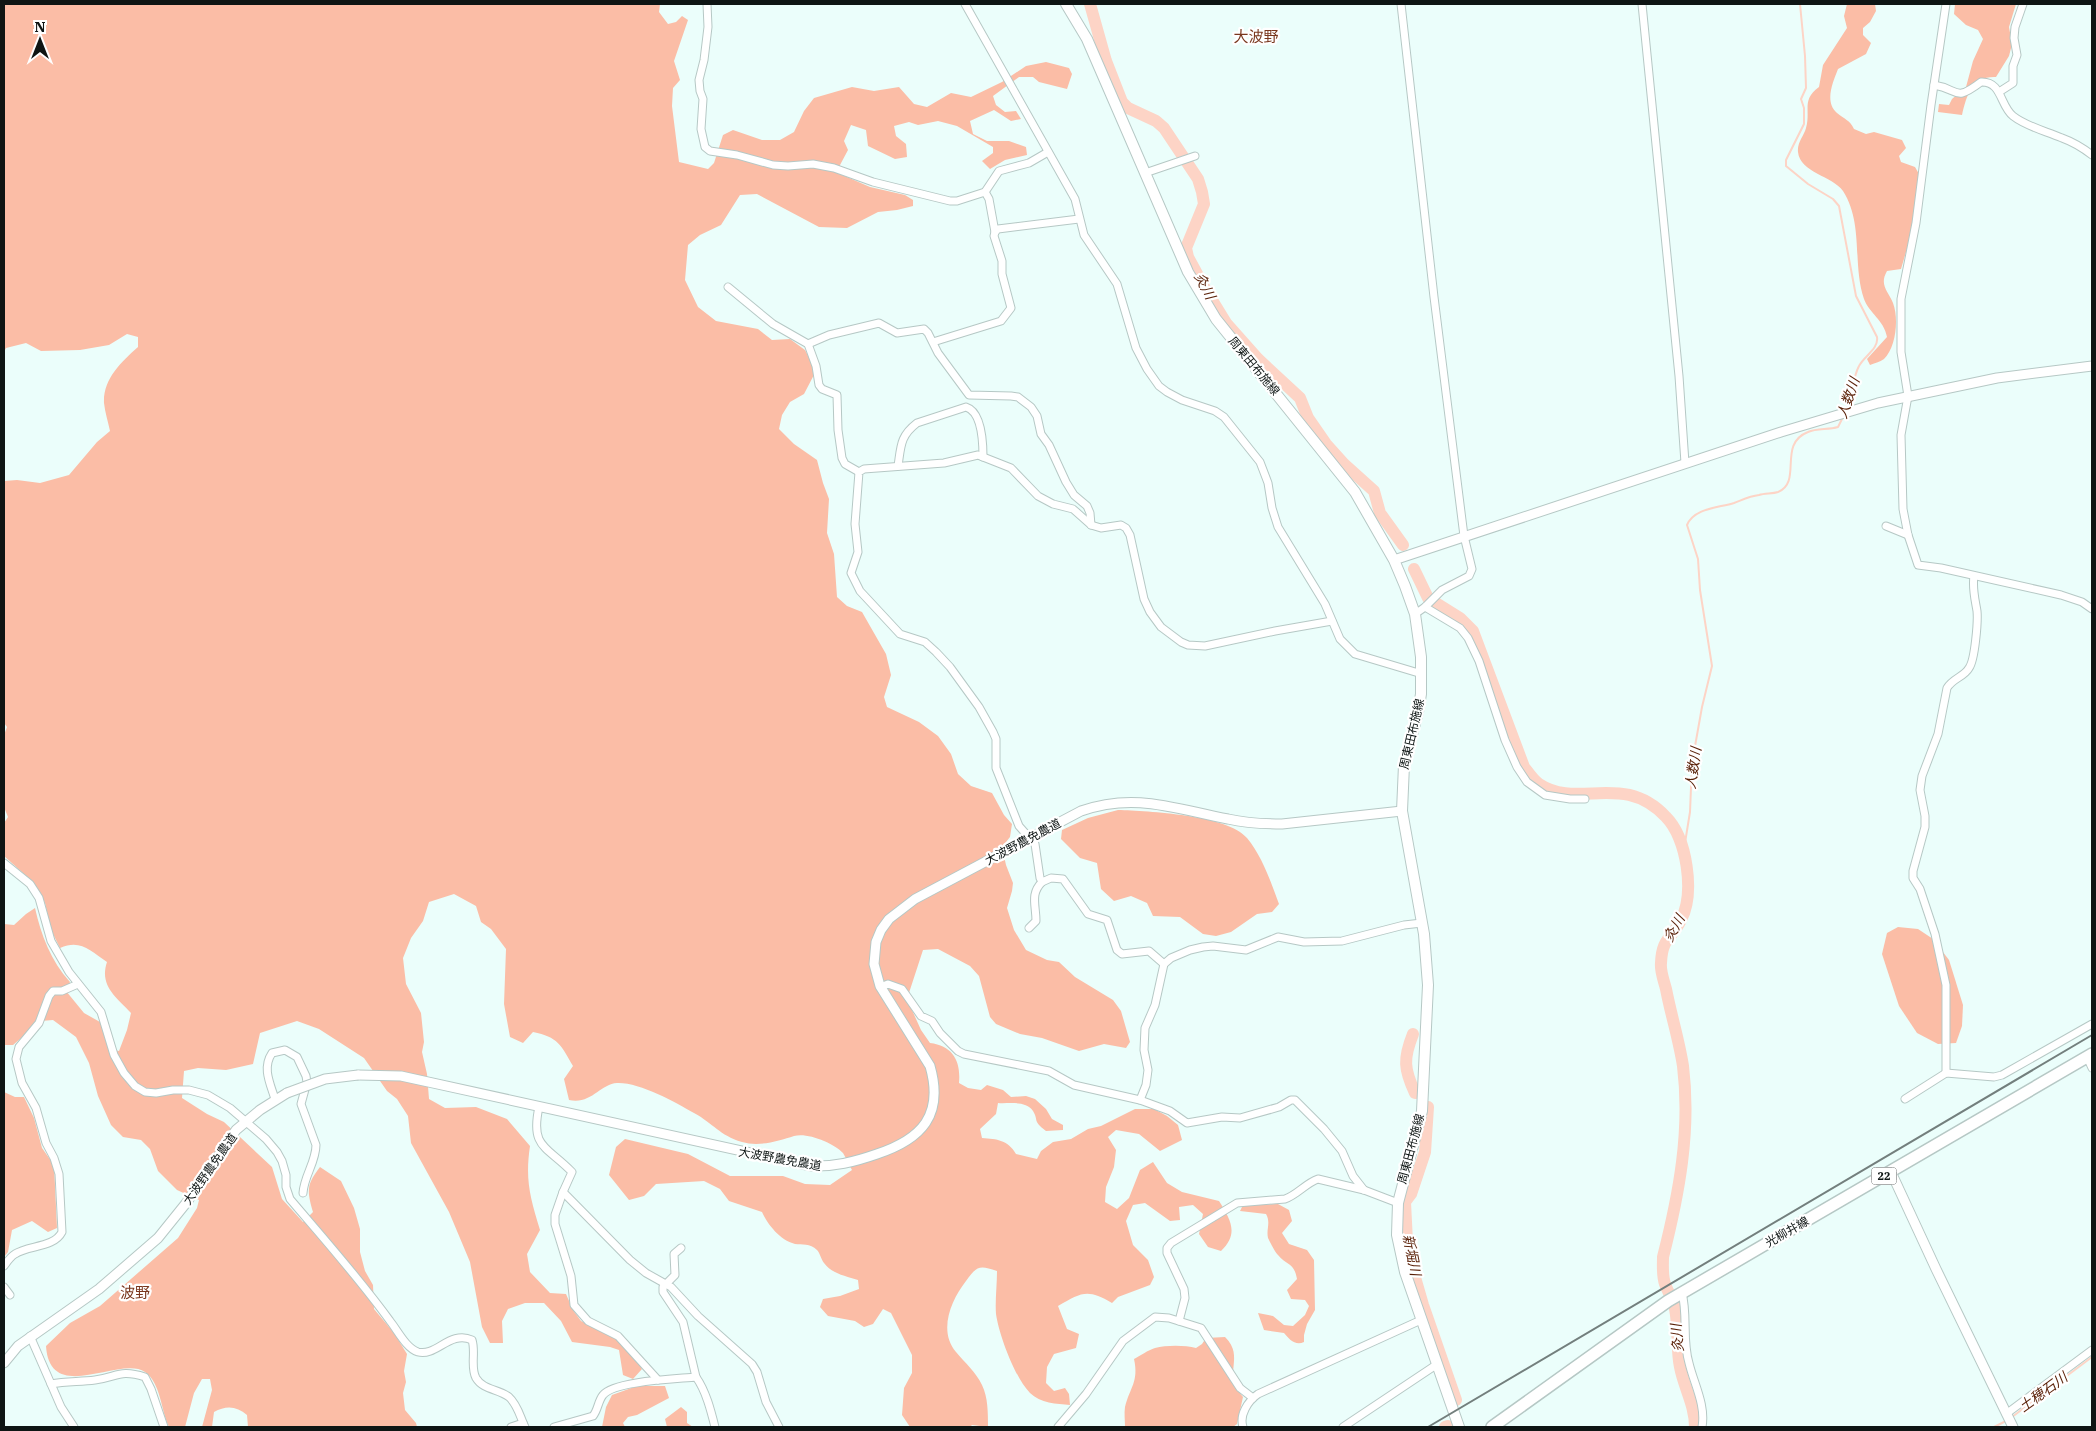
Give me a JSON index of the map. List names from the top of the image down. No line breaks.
{"streets":{"main road":["周東田布施線","22","光柳井線"],"street":["大波野農免農道"]},"crossings":[["周東田布施線","大波野農免農道"]],"districts":["大波野","波野"],"water":["灸川","人数川","新堀川","土穂石川"],"north":"top"}
